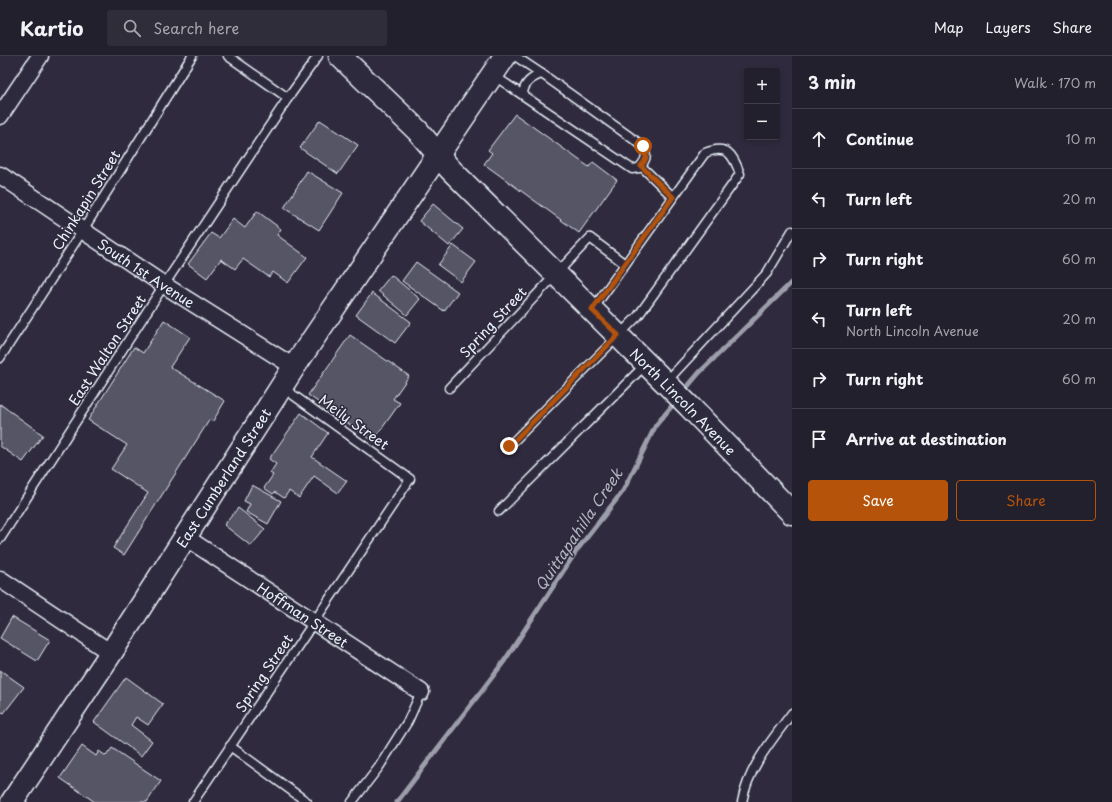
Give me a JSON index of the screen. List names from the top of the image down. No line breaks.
{"streets":{"main road":["North Lincoln Avenue","East Cumberland Street"],"street":["South 1st Avenue","Hoffman Street"],"lane":["Chinkapin Street","Spring Street","East Walton Street","Meily Street"]},"crossings":[["Chinkapin Street","South 1st Avenue"],["South 1st Avenue","East Walton Street"],["South 1st Avenue","East Cumberland Street"],["Spring Street","North Lincoln Avenue"],["Spring Street","Meily Street"],["Spring Street","Hoffman Street"],["North Lincoln Avenue","East Cumberland Street"],["Meily Street","East Cumberland Street"],["East Cumberland Street","Hoffman Street"]],"water":["Quittapahilla Creek"],"page":{"header":"Kartio","search":"Search here","nav":["Map","Layers","Share"],"heading":["3 min","Walk · 170 m"],"map_buttons":["+","−"],"list":[["Continue","10 m"],["Turn left","20 m"],["Turn right","60 m"],["Turn left","North Lincoln Avenue","20 m"],["Turn right","60 m"],"Arrive at destination"],"buttons":["Save","Share"]}}
